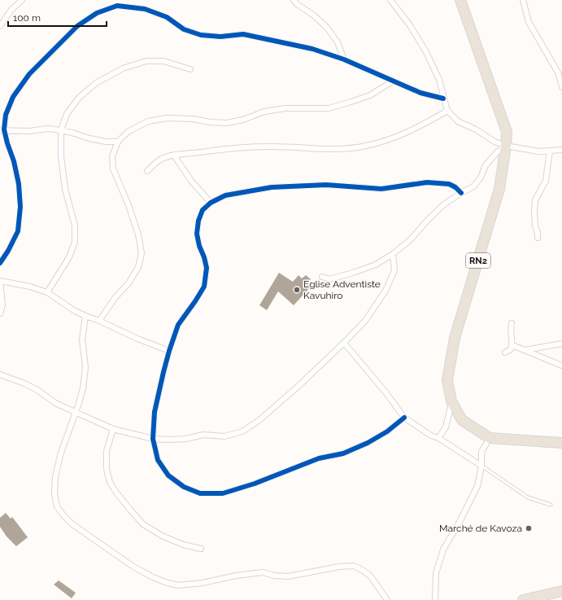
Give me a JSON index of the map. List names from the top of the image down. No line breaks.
{"streets":{"highway":["RN2"]},"places":["Eglise Adventiste Kavuhiro","Marché de Kavoza"],"scale_bar":"100 m"}
